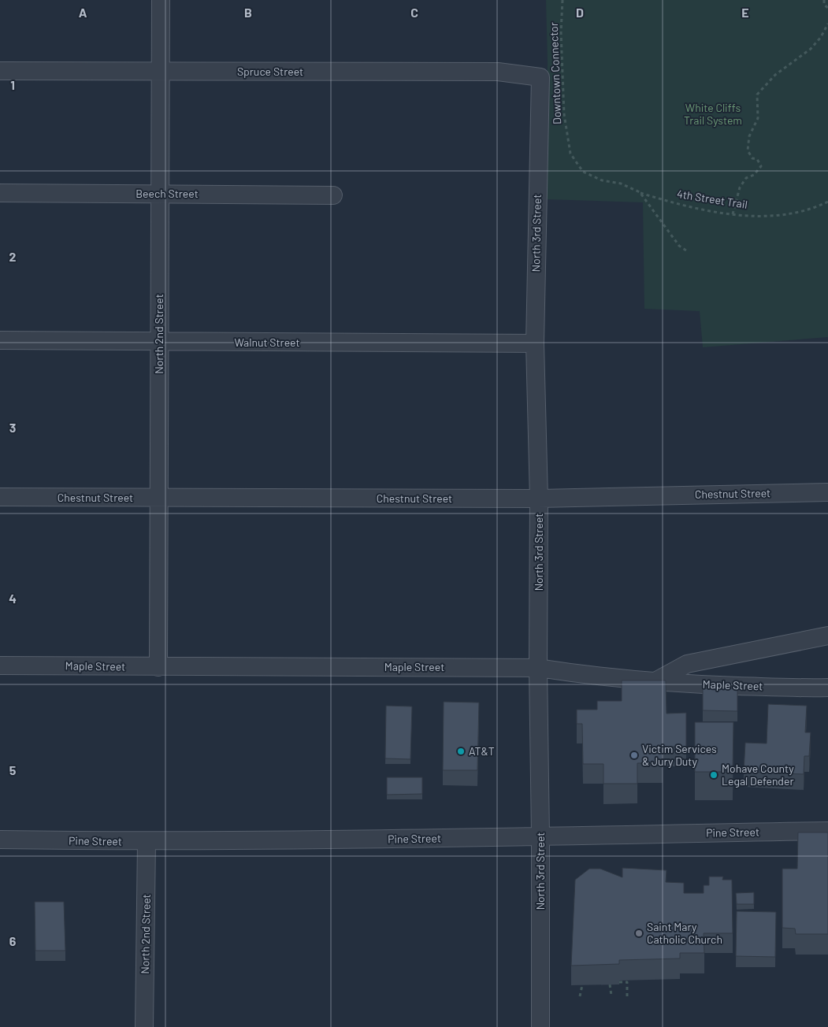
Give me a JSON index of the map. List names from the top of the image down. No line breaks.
{"streets":{"street":["Spruce Street","Beech Street","North 3rd Street","North 2nd Street","Walnut Street","Chestnut Street","Maple Street","Pine Street"],"path":["Downtown Connector","4th Street Trail"]},"crossings":[["Spruce Street","North 3rd Street"],["Spruce Street","North 2nd Street"],["Downtown Connector","4th Street Trail"],["Beech Street","North 2nd Street"],["North 3rd Street","Walnut Street"],["North 3rd Street","Chestnut Street"],["North 3rd Street","Maple Street"],["North 3rd Street","Pine Street"],["North 2nd Street","Walnut Street"],["North 2nd Street","Chestnut Street"],["North 2nd Street","Maple Street"],["North 2nd Street","Pine Street"]],"parks":["White Cliffs Trail System"],"places":["AT&T","Victim Services & Jury Duty","Mohave County Legal Defender","Saint Mary Catholic Church"],"grid":{"columns":["A","B","C","D","E"],"rows":["1","2","3","4","5","6"]}}
